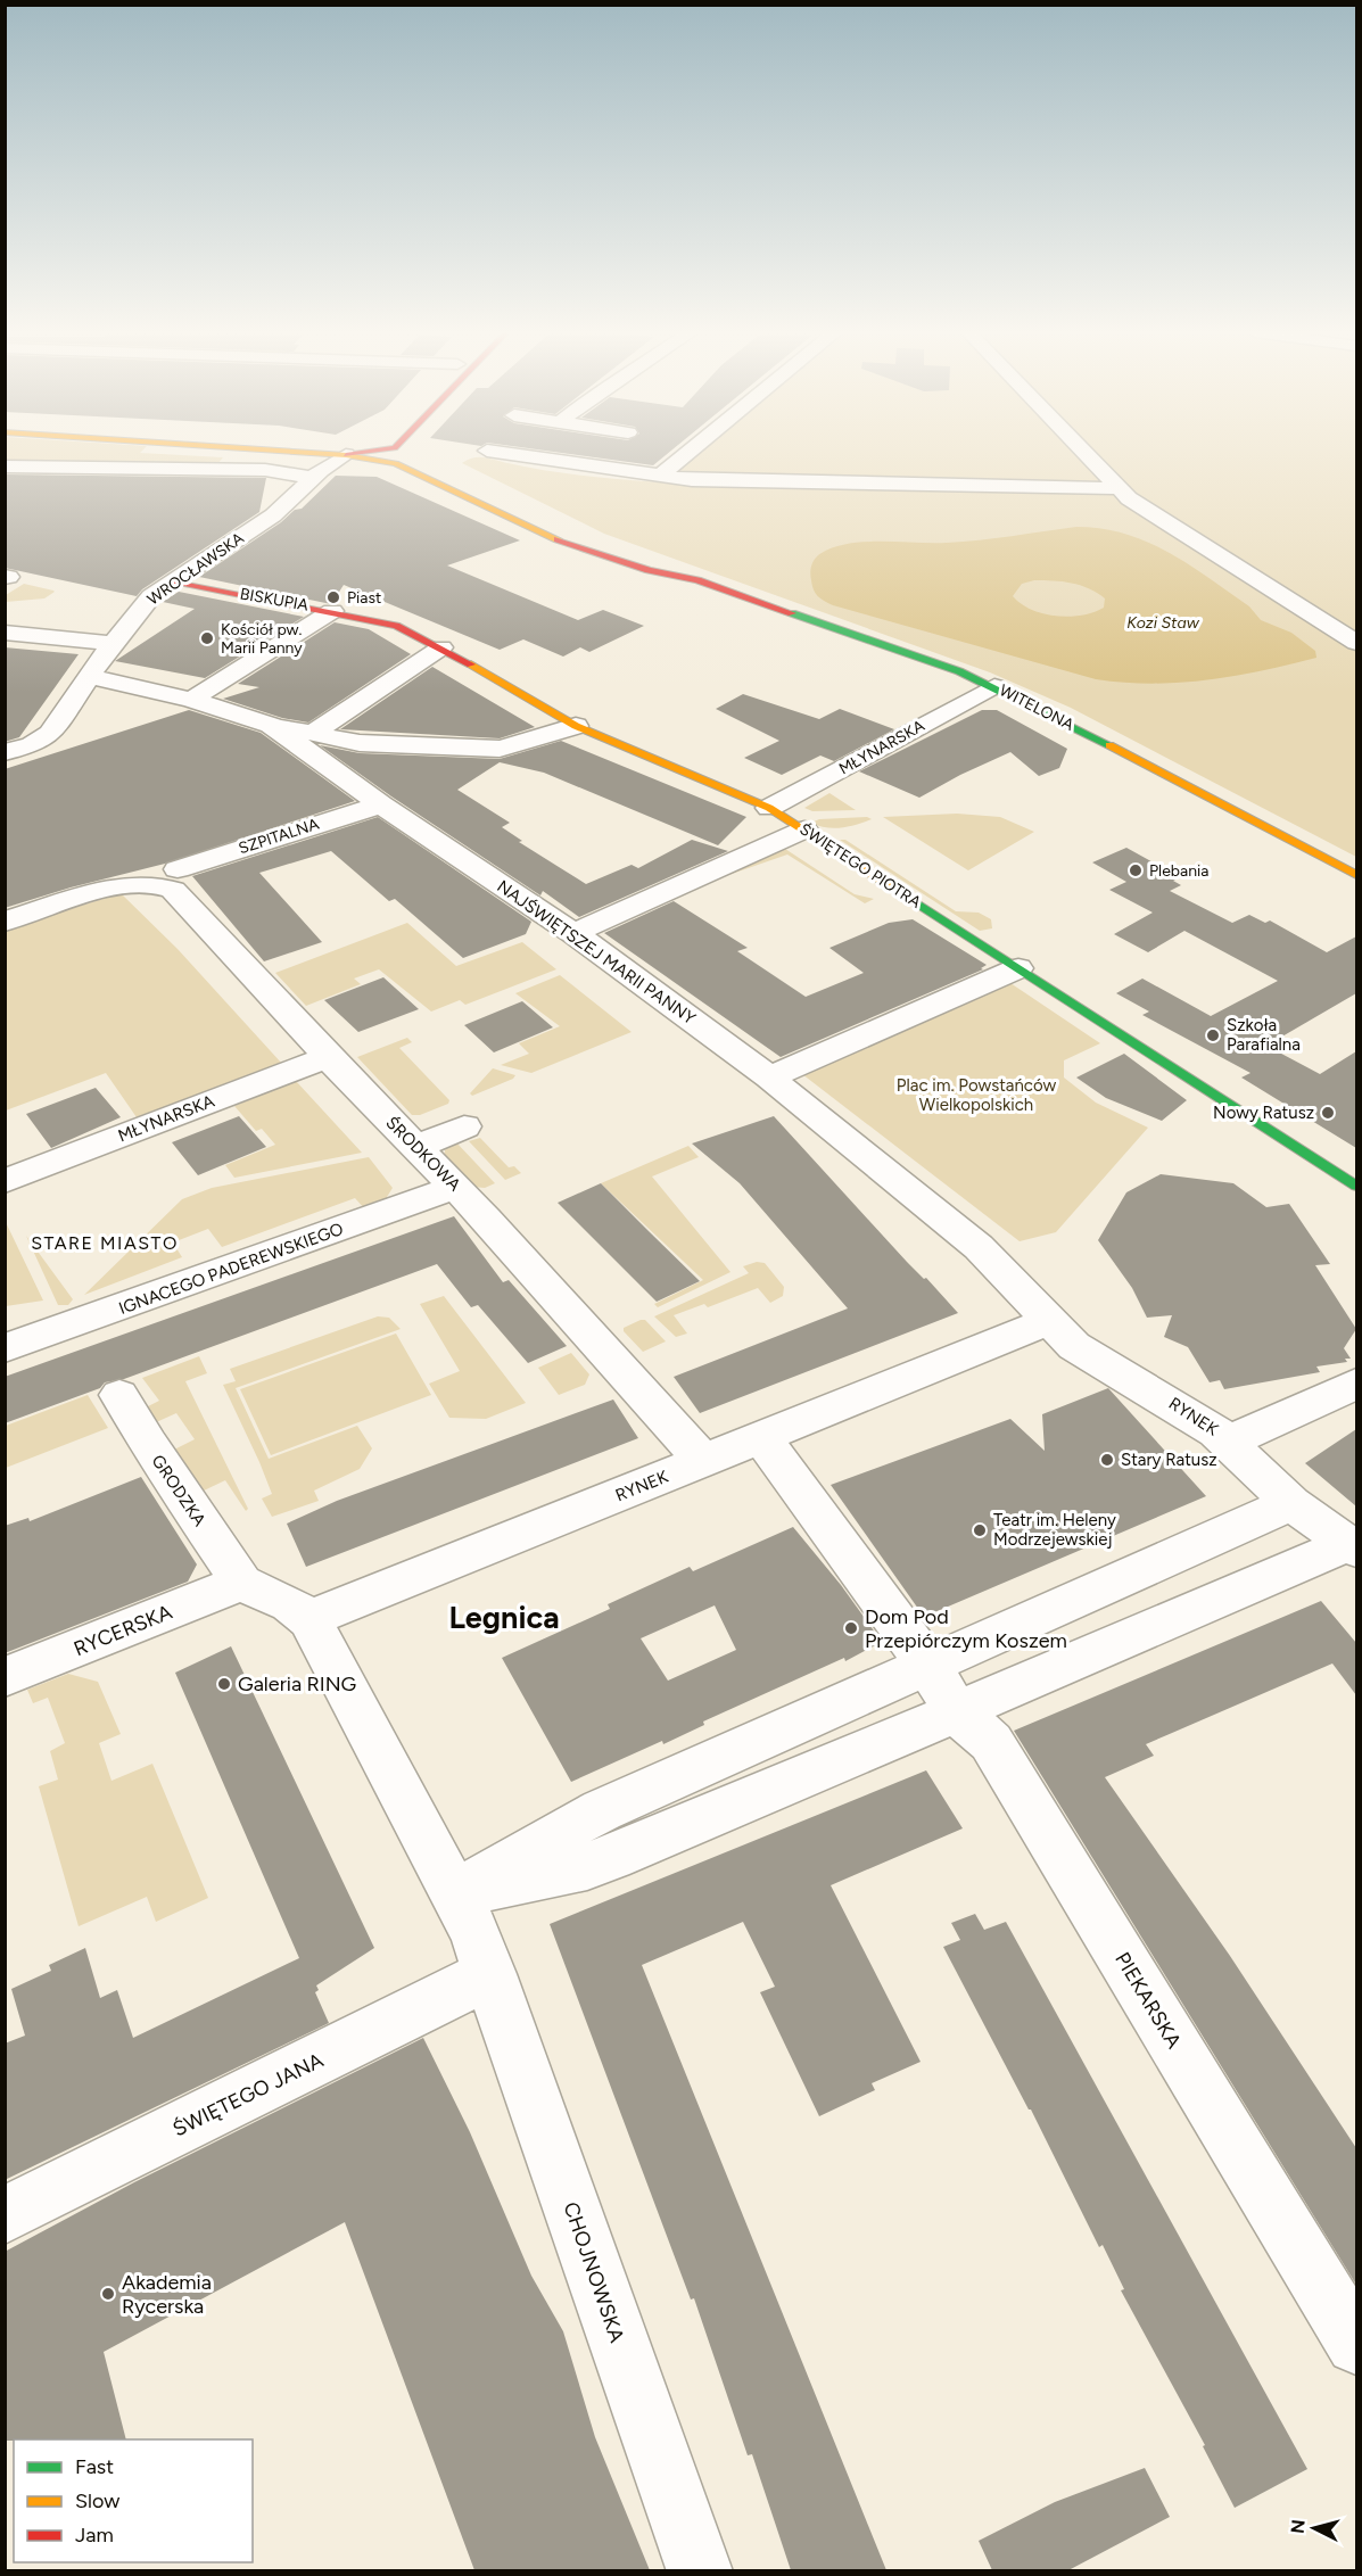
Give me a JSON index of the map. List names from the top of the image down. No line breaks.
{"streets":{"main road":["WROCŁAWSKA","BISKUPIA","WITELONA","ŚWIĘTEGO PIOTRA"],"street":["MŁYNARSKA","SZPITALNA","NAJŚWIĘTSZEJ MARII PANNY","ŚRODKOWA","IGNACEGO PADEREWSKIEGO","RYNEK","GRODZKA","RYCERSKA","PIEKARSKA","ŚWIĘTEGO JANA","CHOJNOWSKA"]},"crossings":[["WROCŁAWSKA","BISKUPIA"],["WROCŁAWSKA","NAJŚWIĘTSZEJ MARII PANNY"],["BISKUPIA","ŚWIĘTEGO PIOTRA"],["BISKUPIA","NAJŚWIĘTSZEJ MARII PANNY"],["WITELONA","MŁYNARSKA"],["MŁYNARSKA","ŚWIĘTEGO PIOTRA"],["MŁYNARSKA","ŚRODKOWA"],["SZPITALNA","NAJŚWIĘTSZEJ MARII PANNY"],["NAJŚWIĘTSZEJ MARII PANNY","RYNEK"],["ŚRODKOWA","IGNACEGO PADEREWSKIEGO"],["ŚRODKOWA","RYNEK"],["RYNEK","PIEKARSKA"],["GRODZKA","RYCERSKA"],["ŚWIĘTEGO JANA","CHOJNOWSKA"]],"districts":["STARE MIASTO","Legnica"],"water":["Kozi Staw"],"parks":["Plac im. Powstańców Wielkopolskich"],"places":["Piast","Kościół pw. Marii Panny","Plebania","Szkoła Parafialna","Nowy Ratusz","Stary Ratusz","Teatr im. Heleny Modrzejewskiej","Dom Pod Przepiórczym Koszem","Galeria RING","Akademia Rycerska"],"legend":["Fast","Slow","Jam"],"north":"left"}
